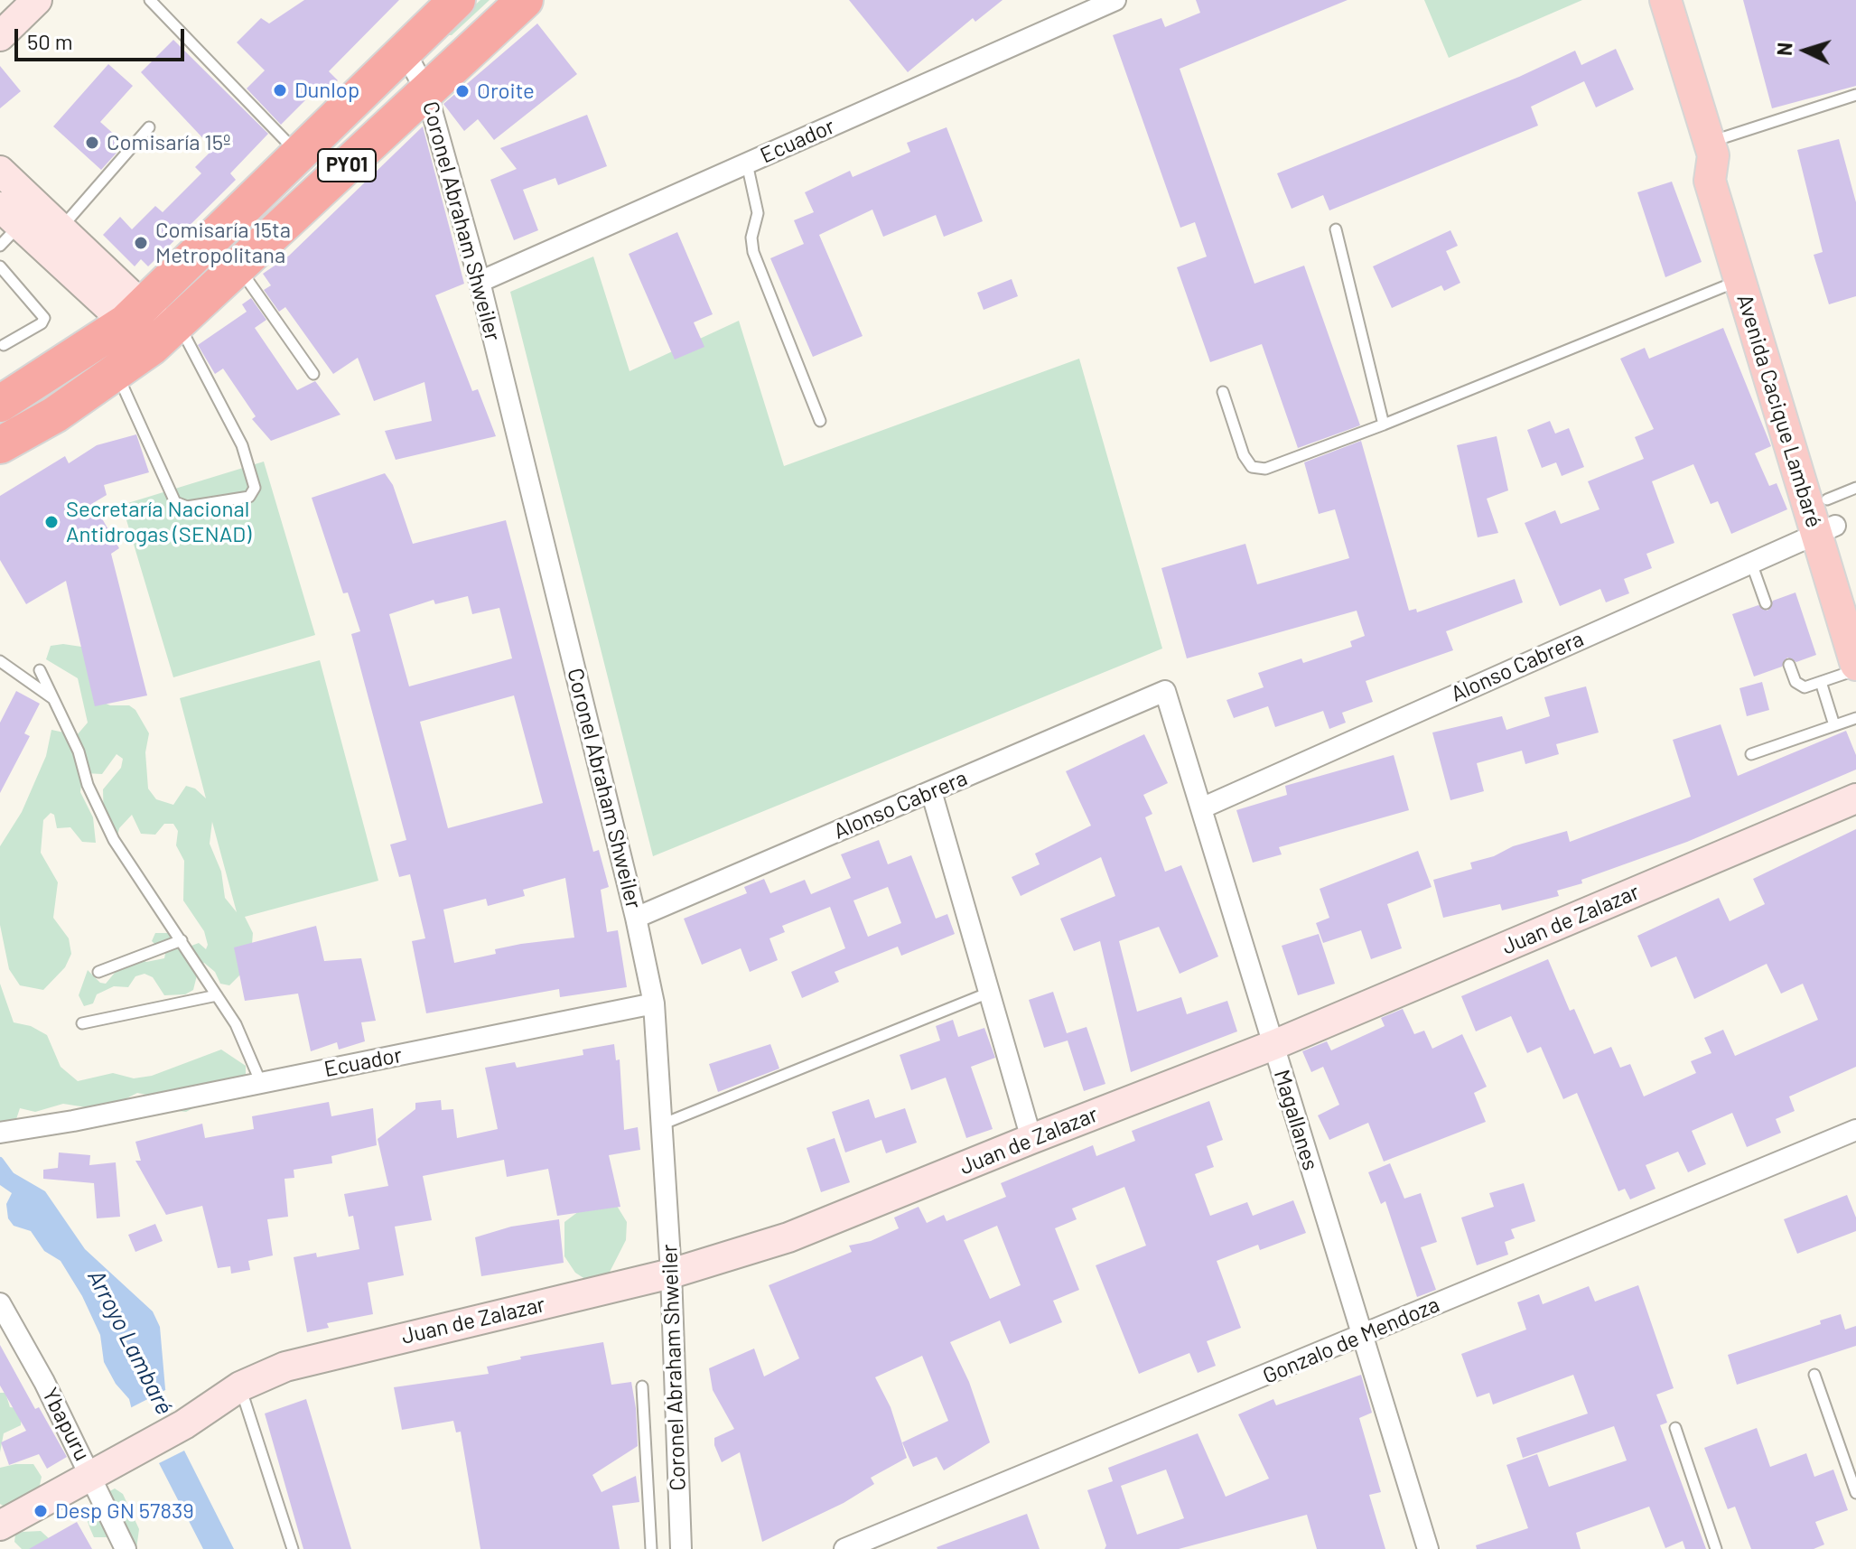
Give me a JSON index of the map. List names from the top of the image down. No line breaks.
{"streets":{"highway":["PY01"],"main road":["Avenida Cacique Lambaré"],"street":["Ecuador","Coronel Abraham Shweiler","Alonso Cabrera","Juan de Zalazar","Magallanes","Gonzalo de Mendoza","Ybapuru"]},"crossings":[["Ecuador","Coronel Abraham Shweiler"],["PY01","Coronel Abraham Shweiler"],["Coronel Abraham Shweiler","Alonso Cabrera"],["Coronel Abraham Shweiler","Juan de Zalazar"],["Avenida Cacique Lambaré","Alonso Cabrera"],["Alonso Cabrera","Magallanes"],["Juan de Zalazar","Magallanes"],["Juan de Zalazar","Ybapuru"],["Magallanes","Gonzalo de Mendoza"]],"water":["Arroyo Lambaré"],"places":["Dunlop","Oroite","Comisaría 15º","Comisaría 15ta Metropolitana","Secretaría Nacional Antidrogas (SENAD)","Desp GN 57839"],"scale_bar":"50 m","north":"left"}
